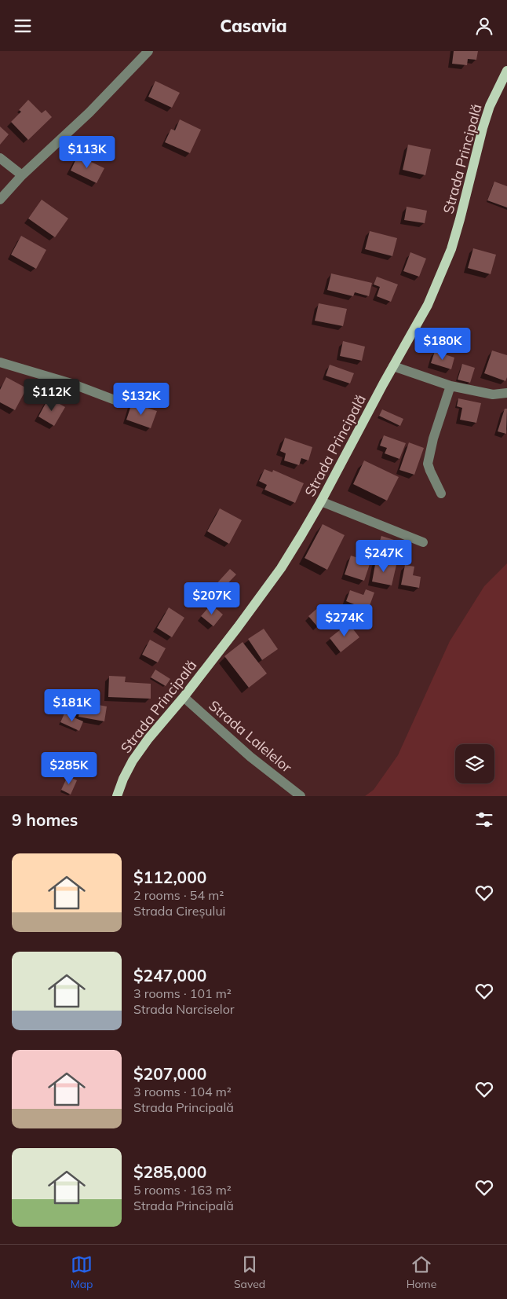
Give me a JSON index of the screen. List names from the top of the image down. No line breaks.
{"streets":{"main road":["Strada Principală"],"street":["Strada Lalelelor"]},"crossings":[["Strada Principală","Strada Lalelelor"]],"page":{"header":"Casavia","price":["$113K","$180K","$112K","$132K","$247K","$207K","$274K","$181K","$285K"],"heading":"9 homes","list":[{"name":"$112,000","note":"2 rooms · 54 m² · Strada Cireșului"},{"name":"$247,000","note":"3 rooms · 101 m² · Strada Narciselor"},{"name":"$207,000","note":"3 rooms · 104 m² · Strada Principală"},{"name":"$285,000","note":"5 rooms · 163 m² · Strada Principală"}],"tabs":["Map","Saved","Home"]}}
